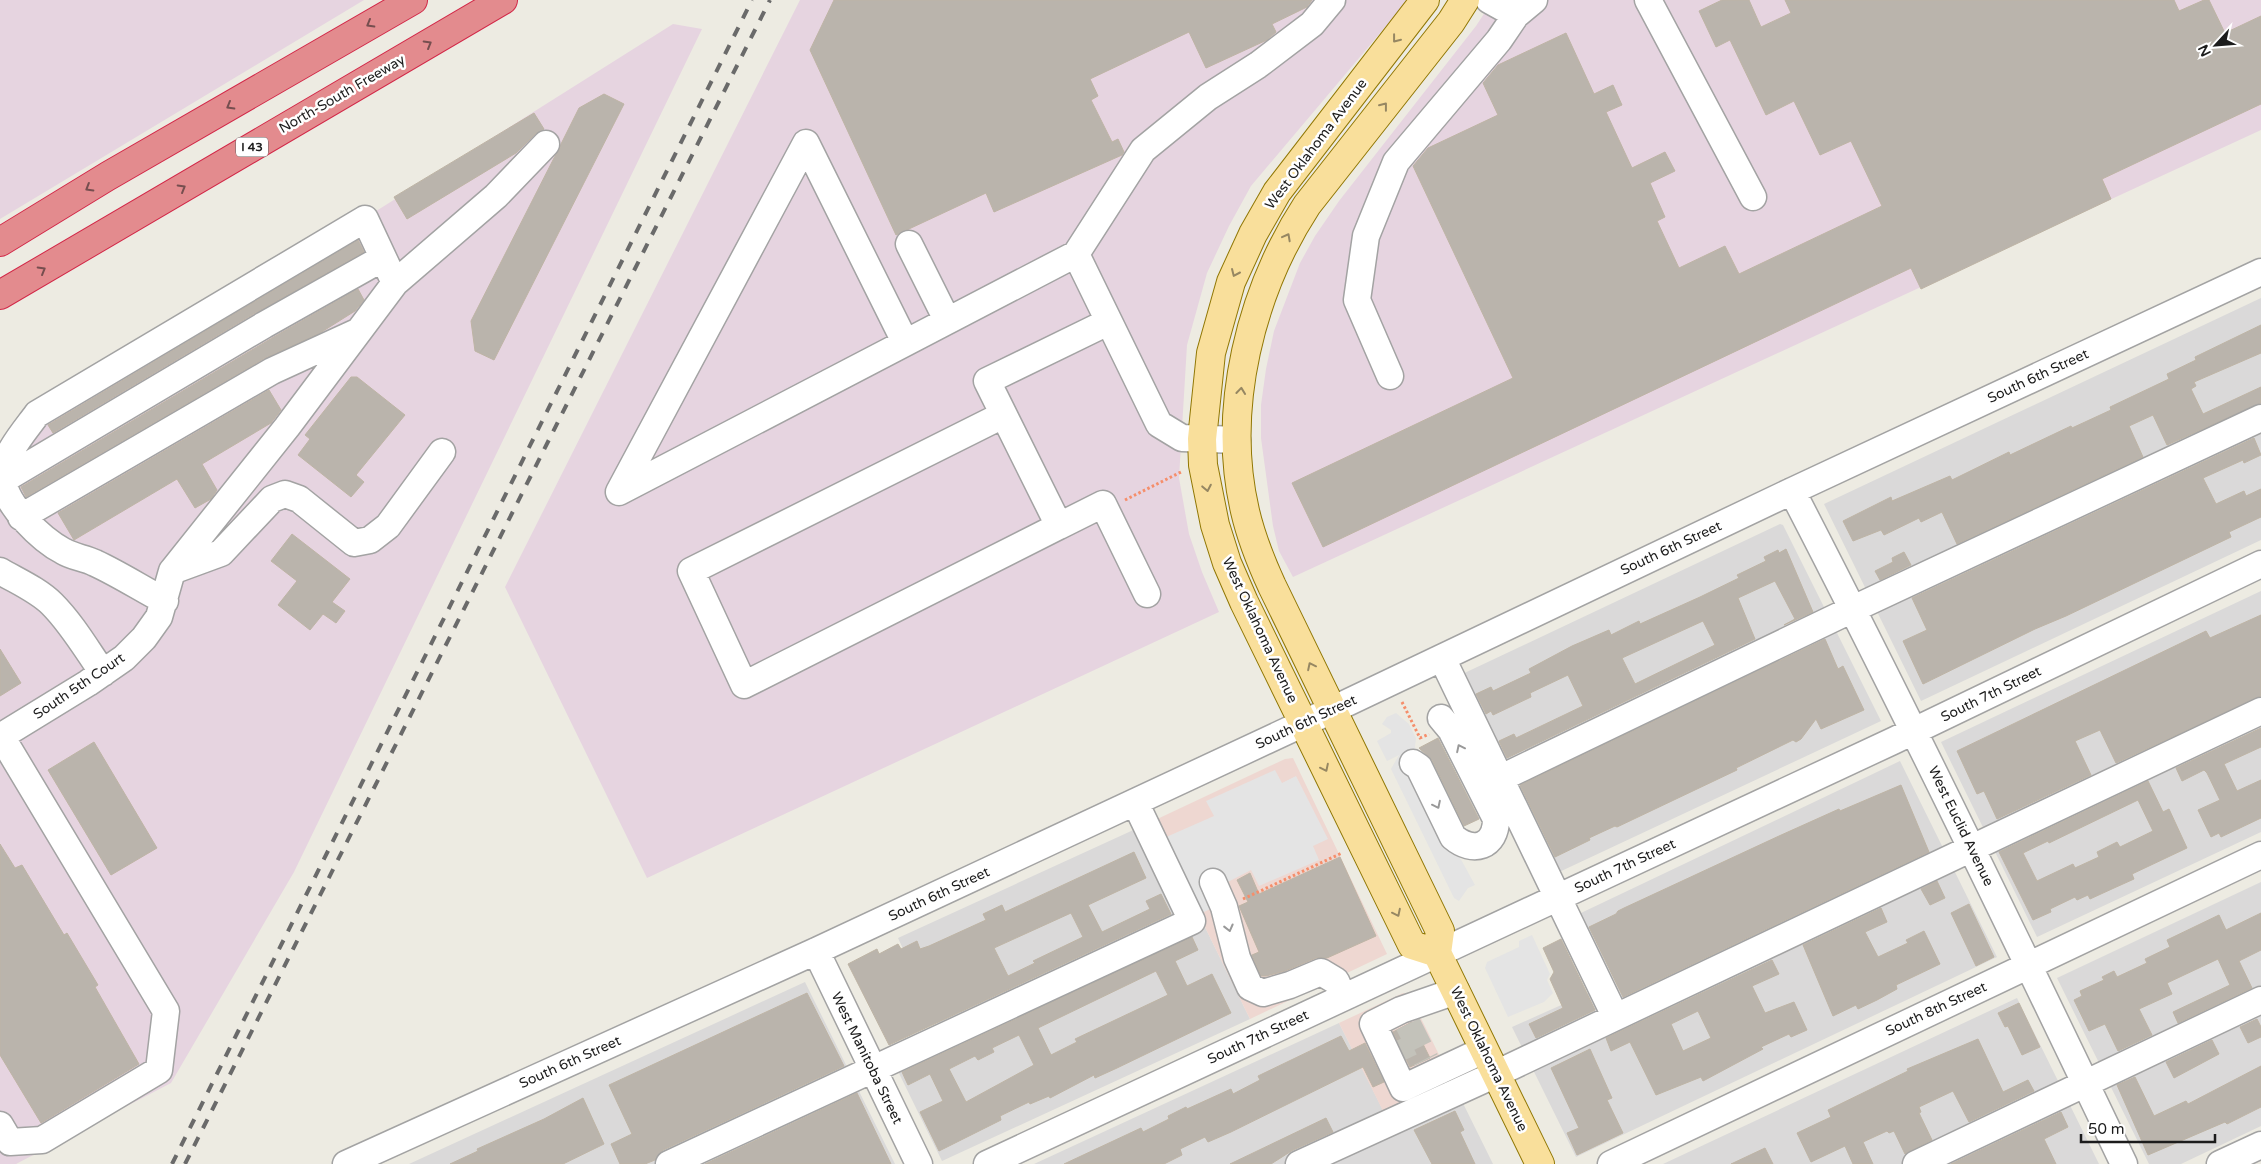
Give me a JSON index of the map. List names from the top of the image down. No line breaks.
{"streets":{"highway":["North-South Freeway","I 43"],"main road":["West Oklahoma Avenue"],"street":["South 6th Street","South 5th Court","South 7th Street","West Euclid Avenue","South 8th Street","West Manitoba Street"]},"crossings":[["West Oklahoma Avenue","South 6th Street"],["West Oklahoma Avenue","South 7th Street"],["South 6th Street","West Euclid Avenue"],["South 6th Street","West Manitoba Street"],["South 7th Street","West Euclid Avenue"],["West Euclid Avenue","South 8th Street"]],"scale_bar":"50 m","north":"bottom left"}
